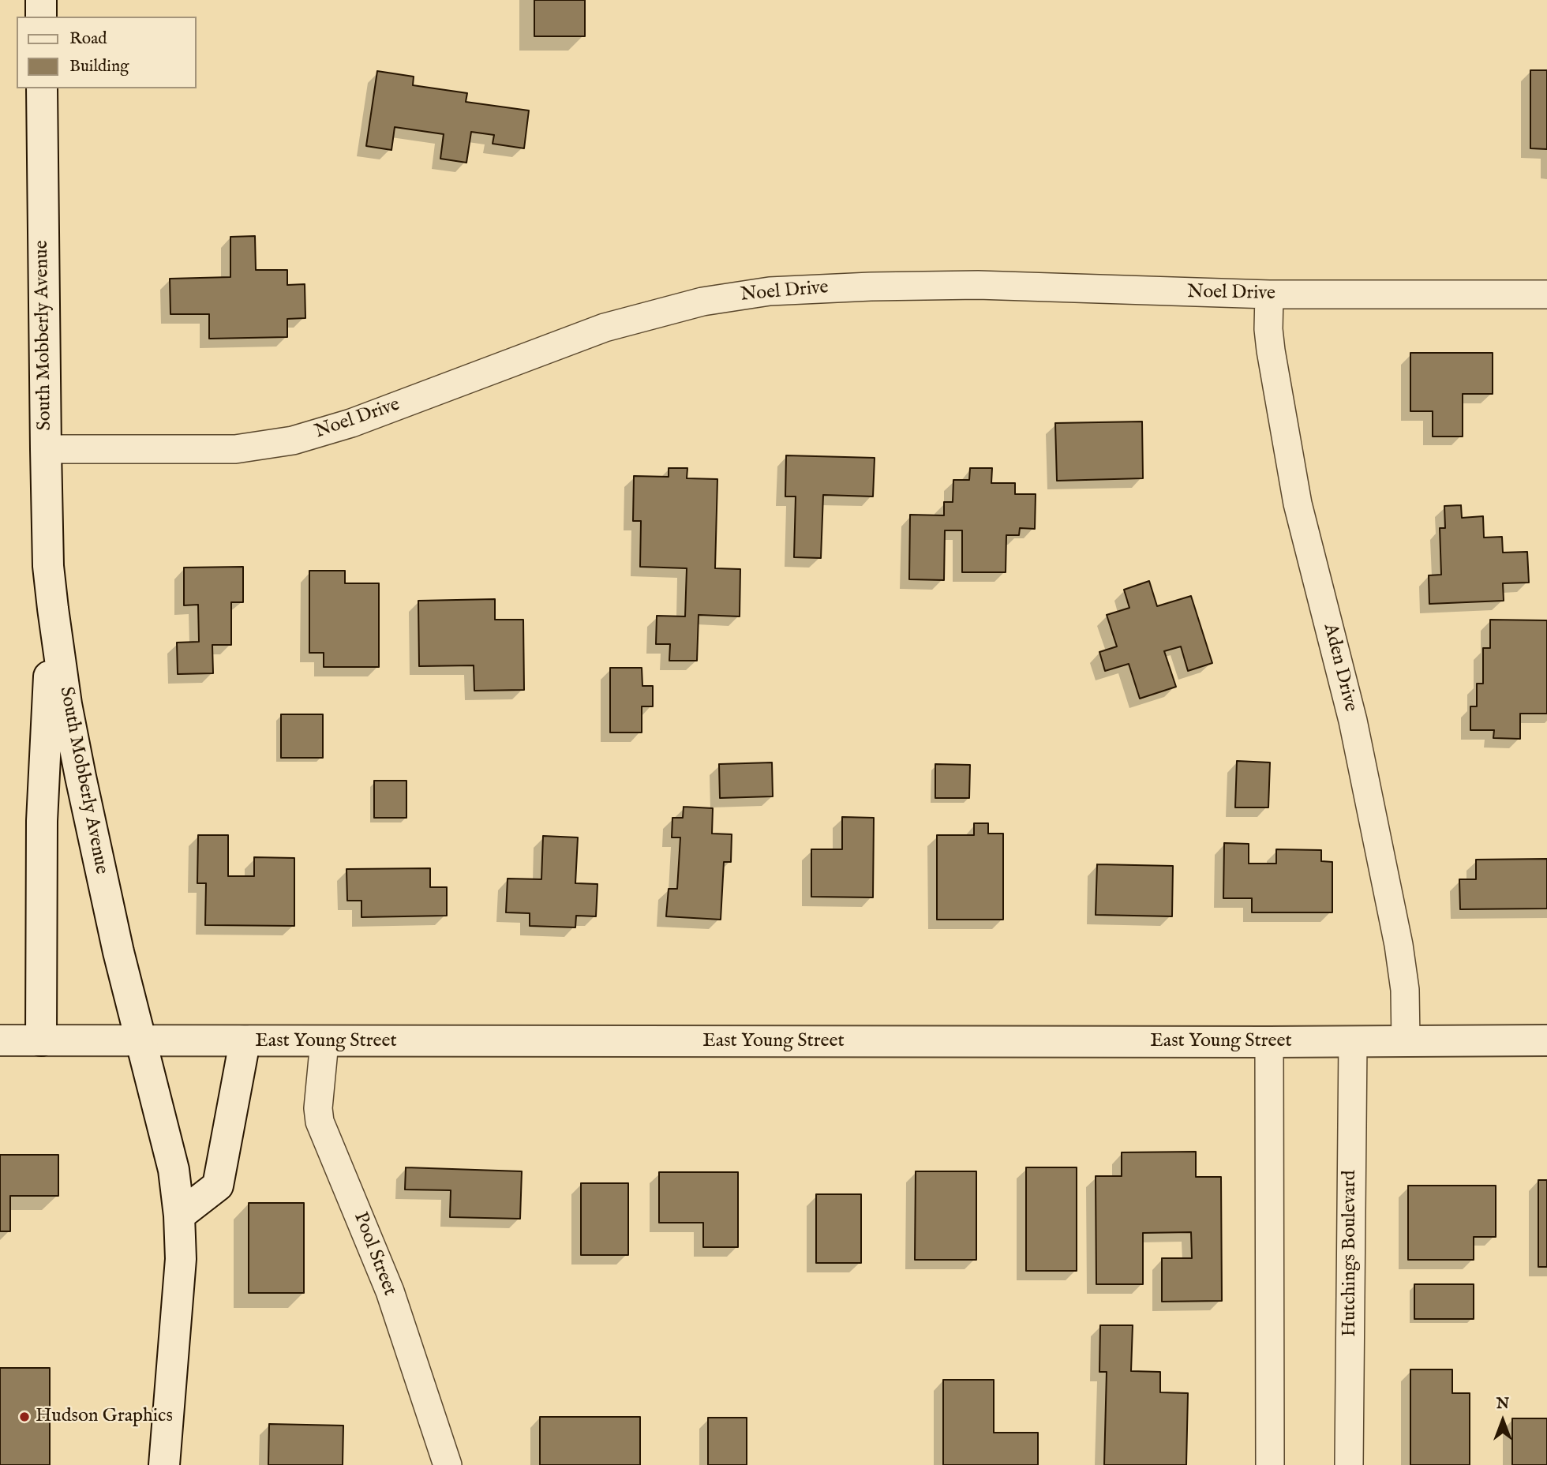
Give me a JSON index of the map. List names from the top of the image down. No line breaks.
{"streets":{"main road":["South Mobberly Avenue","East Young Street"],"street":["Noel Drive","Aden Drive","Hutchings Boulevard","Pool Street"]},"crossings":[["Noel Drive","South Mobberly Avenue"],["Noel Drive","Aden Drive"],["South Mobberly Avenue","East Young Street"],["Aden Drive","East Young Street"],["East Young Street","Hutchings Boulevard"],["East Young Street","Pool Street"]],"places":["Hudson Graphics"],"legend":["Road","Building"],"north":"top"}
